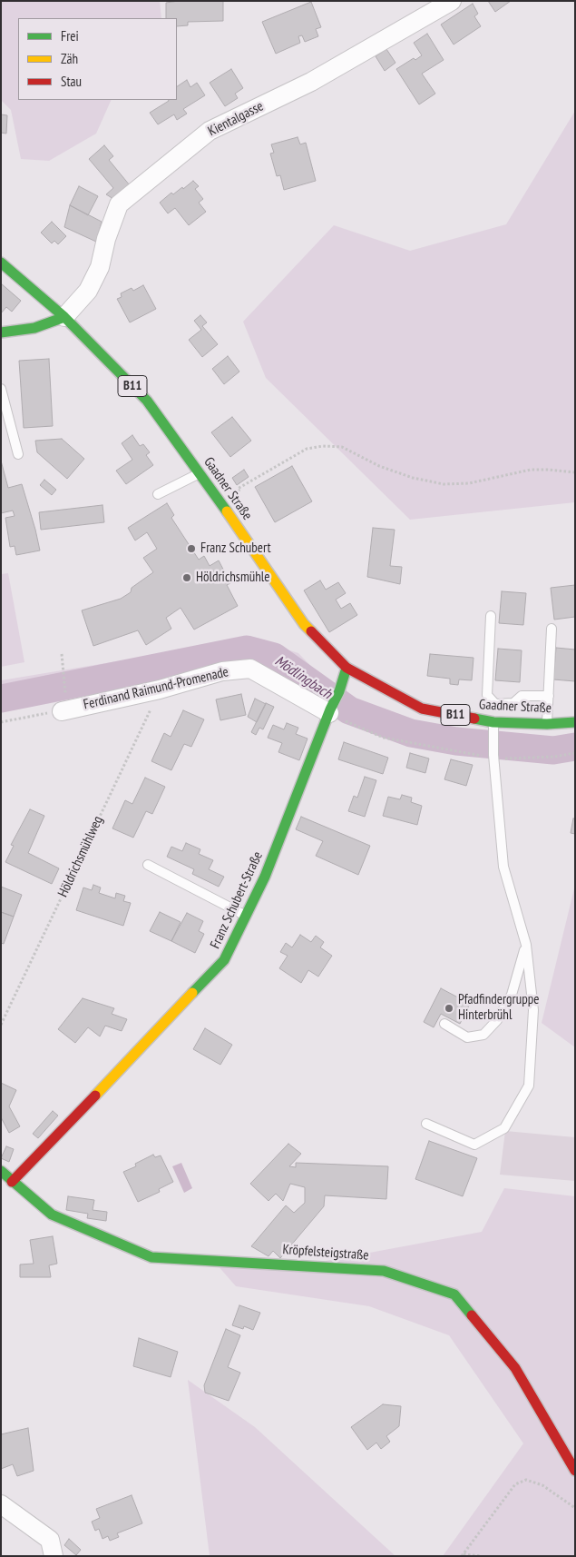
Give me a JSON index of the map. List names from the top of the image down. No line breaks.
{"streets":{"street":["Kientalgasse","B11","Gaadner Straße","Ferdinand Raimund-Promenade","Franz Schubert-Straße","Kröpfelsteigstraße"],"path":["Höldrichsmühlweg"]},"crossings":[["Kientalgasse","Gaadner Straße"],["Gaadner Straße","Franz Schubert-Straße"],["Ferdinand Raimund-Promenade","Höldrichsmühlweg"],["Ferdinand Raimund-Promenade","Franz Schubert-Straße"],["Franz Schubert-Straße","Kröpfelsteigstraße"]],"water":["Mödlingbach"],"places":["Franz Schubert","Höldrichsmühle","Pfadfindergruppe Hinterbrühl"],"legend":["Frei","Zäh","Stau"]}
